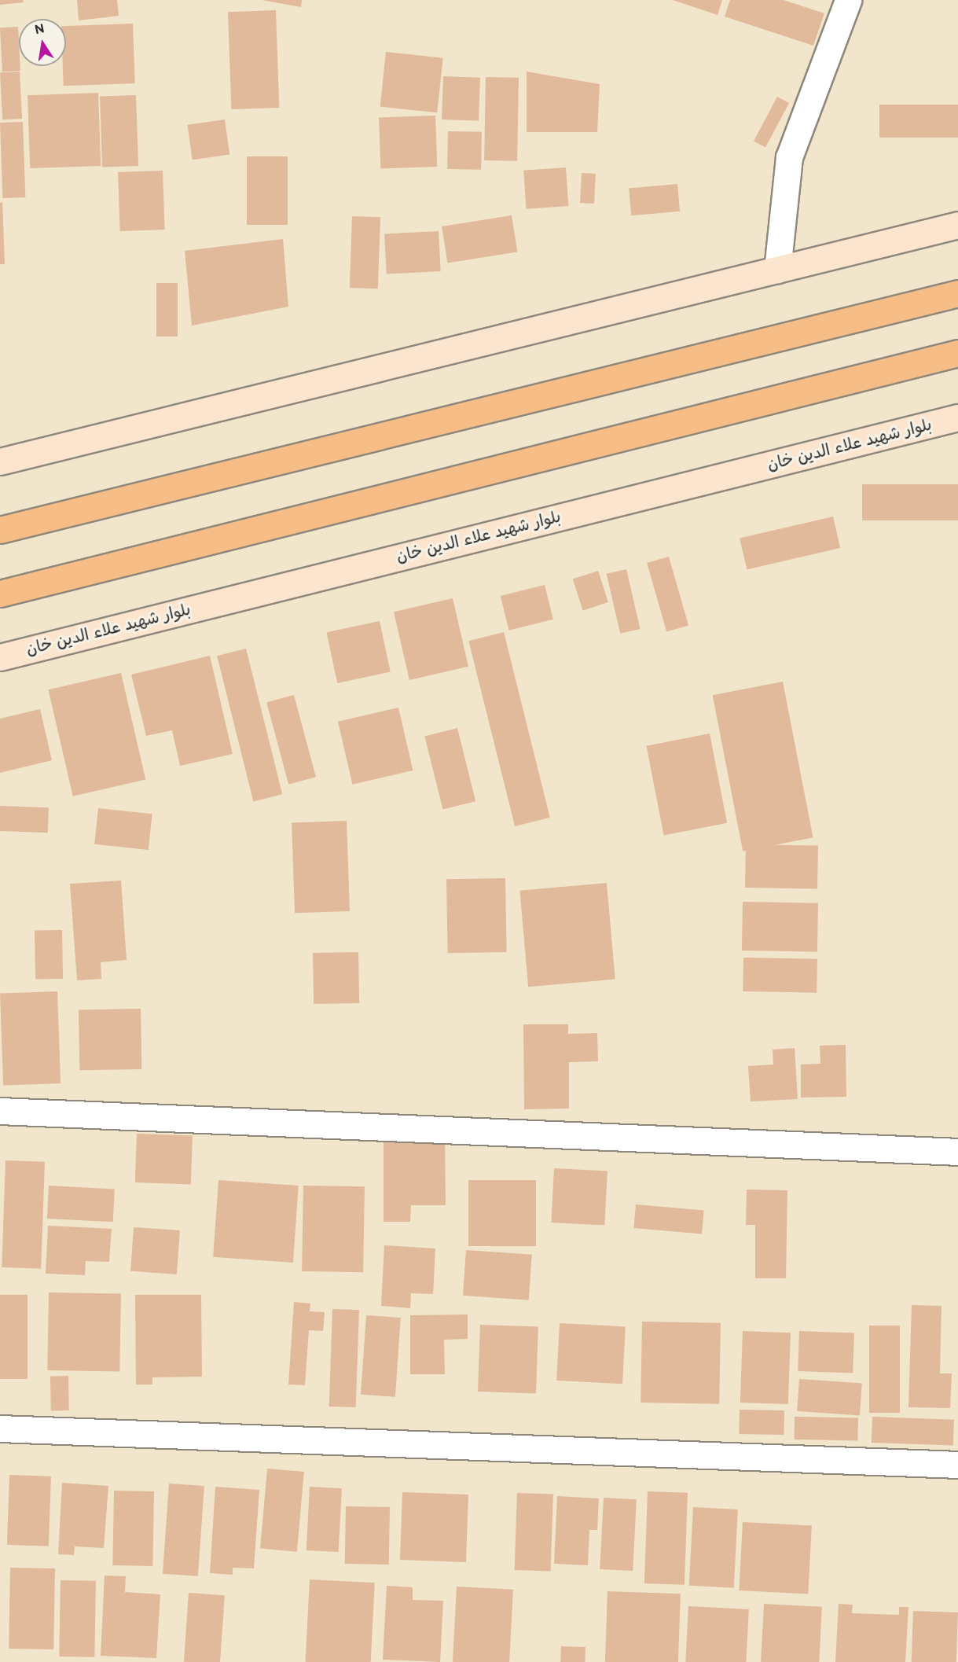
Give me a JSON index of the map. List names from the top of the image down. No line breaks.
{"streets":{"street":["بلوار شهید علاء الدین خان"]},"north":"top"}
